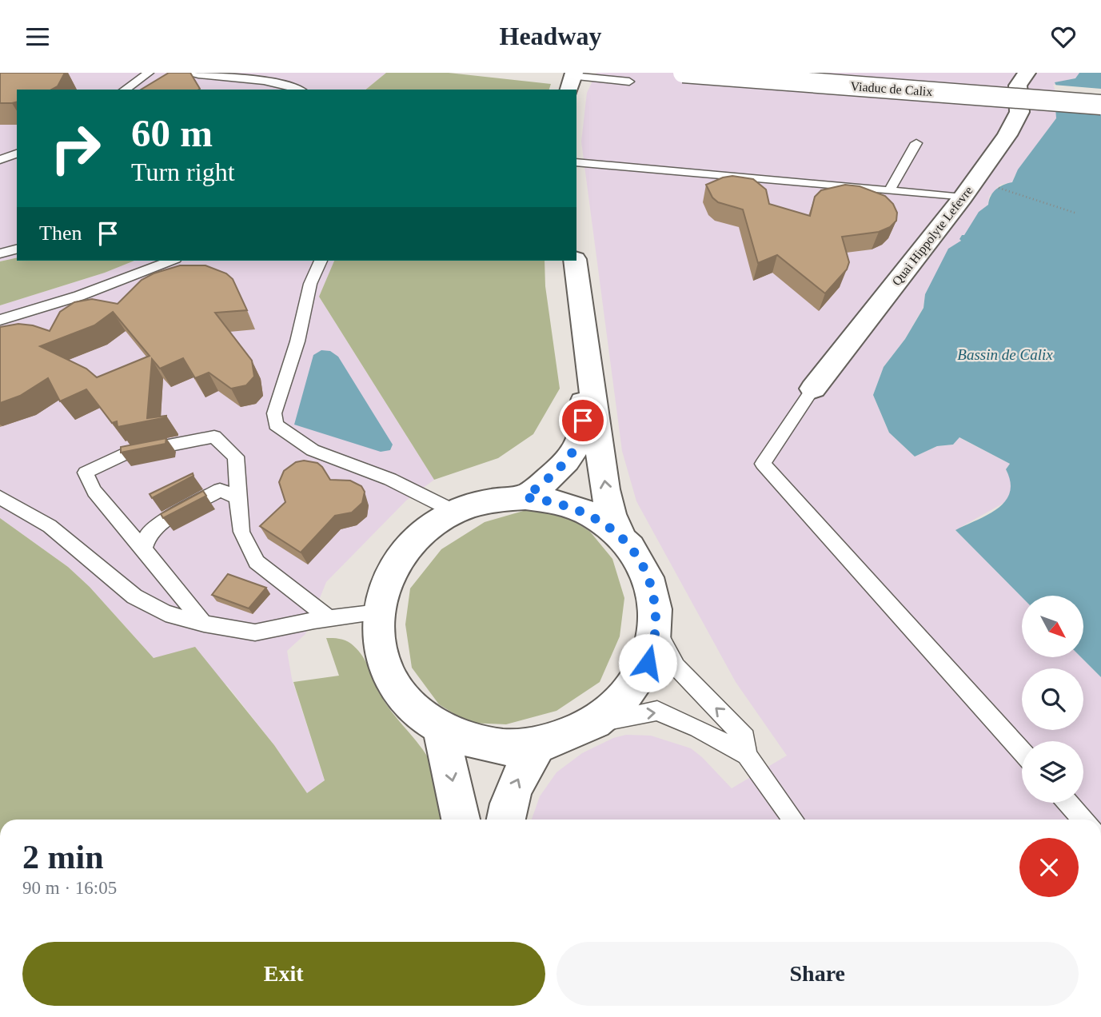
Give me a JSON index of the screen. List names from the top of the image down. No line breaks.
{"streets":{"main road":["Viaduc de Calix","Quai Hippolyte Lefevre"]},"water":["Bassin de Calix"],"north":"bottom right","page":{"header":"Headway","turn":["60 m","Turn right"],"then":"Then","heading":["2 min","90 m · 16:05"],"buttons":["Exit","Share"]}}
